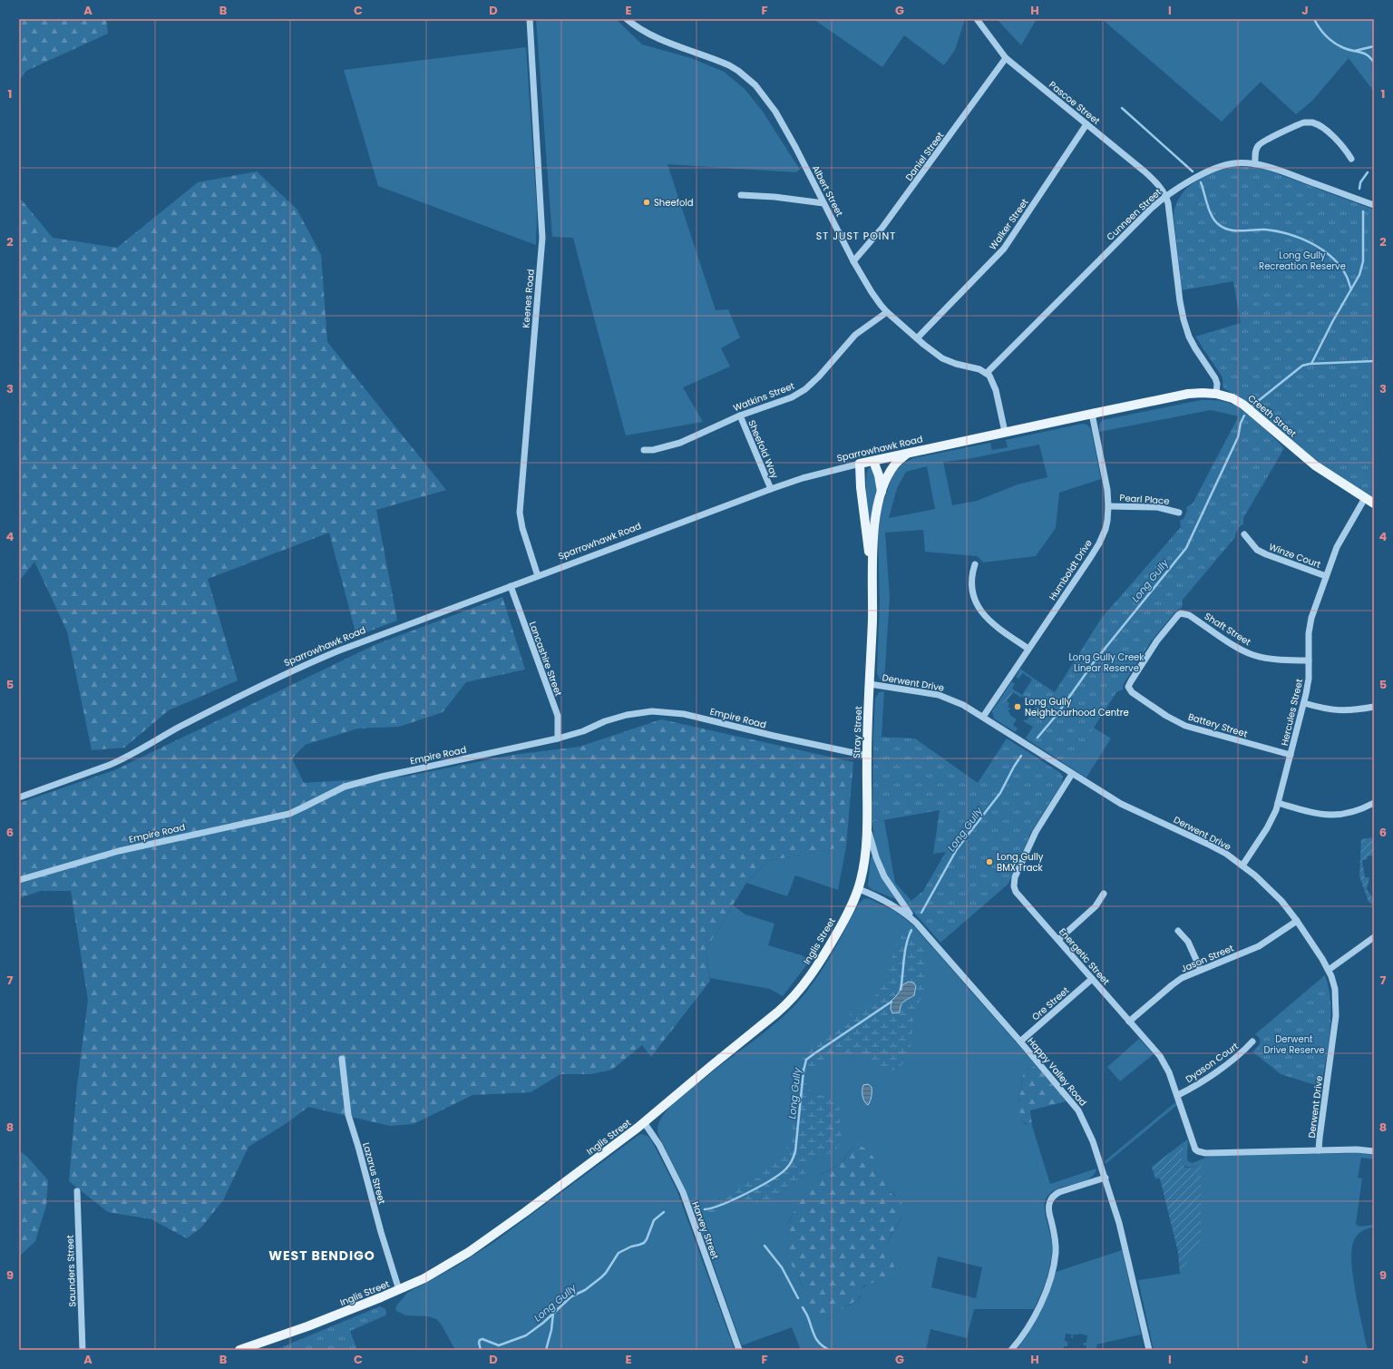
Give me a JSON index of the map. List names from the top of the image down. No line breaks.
{"streets":{"main road":["Creeth Street","Sparrowhawk Road","Stray Street","Inglis Street"],"street":["Pascoe Street","Daniel Street","Albert Street","Cunneen Street","Walker Street","Keenes Road","Watkins Street","Sheefold Way","Pearl Place","Winze Court","Humboldt Drive","Shaft Street","Lancashire Street","Derwent Drive","Hercules Street","Empire Road","Battery Street","Energetic Street","Jason Street","Ore Street","Dyason Court","Happy Valley Road","Lazarus Street","Harvey Street","Saunders Street"]},"crossings":[["Pascoe Street","Daniel Street"],["Pascoe Street","Cunneen Street"],["Pascoe Street","Walker Street"],["Daniel Street","Albert Street"],["Albert Street","Cunneen Street"],["Albert Street","Walker Street"],["Albert Street","Watkins Street"],["Keenes Road","Sparrowhawk Road"],["Watkins Street","Sheefold Way"],["Creeth Street","Sparrowhawk Road"],["Creeth Street","Hercules Street"],["Sparrowhawk Road","Sheefold Way"],["Sparrowhawk Road","Humboldt Drive"],["Sparrowhawk Road","Lancashire Street"],["Sparrowhawk Road","Stray Street"],["Pearl Place","Humboldt Drive"],["Winze Court","Hercules Street"],["Humboldt Drive","Derwent Drive"],["Shaft Street","Hercules Street"],["Shaft Street","Battery Street"],["Lancashire Street","Empire Road"],["Derwent Drive","Hercules Street"],["Derwent Drive","Stray Street"],["Derwent Drive","Energetic Street"],["Derwent Drive","Jason Street"],["Hercules Street","Battery Street"],["Empire Road","Stray Street"],["Stray Street","Inglis Street"],["Stray Street","Happy Valley Road"],["Inglis Street","Happy Valley Road"],["Inglis Street","Lazarus Street"],["Inglis Street","Harvey Street"],["Energetic Street","Jason Street"],["Energetic Street","Ore Street"],["Energetic Street","Dyason Court"],["Ore Street","Happy Valley Road"]],"districts":["ST JUST POINT","WEST BENDIGO"],"water":["Long Gully"],"parks":["Long Gully Recreation Reserve","Long Gully Creek Linear Reserve","Derwent Drive Reserve"],"places":["Sheefold","Long Gully Neighbourhood Centre","Long Gully BMX Track"],"grid":{"columns":["A","B","C","D","E","F","G","H","I","J"],"rows":["1","2","3","4","5","6","7","8","9"]}}
